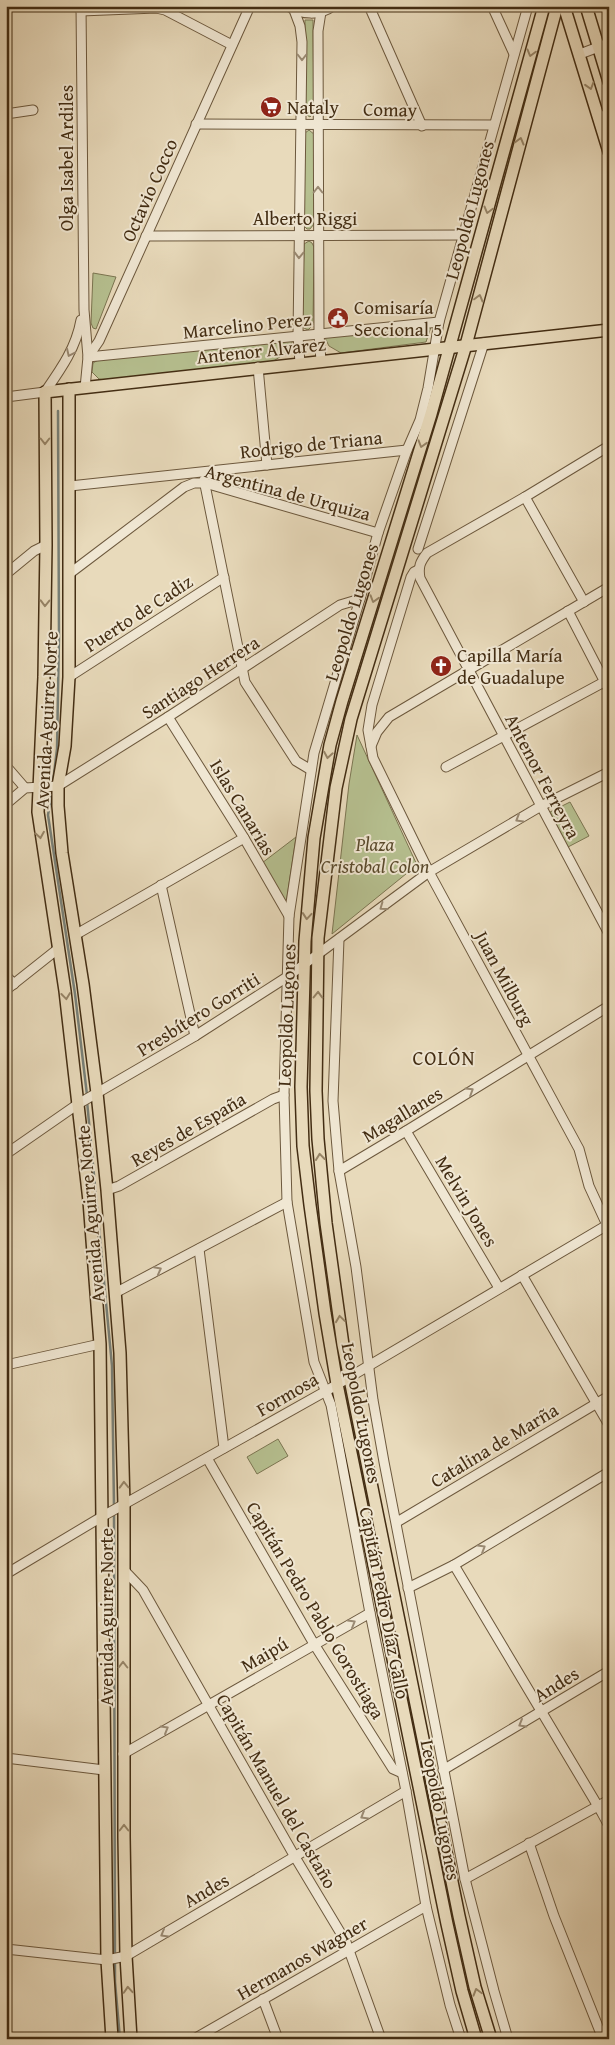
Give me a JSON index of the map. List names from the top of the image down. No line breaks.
{"streets":{"main road":["Leopoldo Lugones","Antenor Álvarez","Avenida Aguirre Norte"],"street":["Comay","Olga Isabel Ardiles","Octavio Cocco","Alberto Riggi","Marcelino Perez","Rodrigo de Triana","Argentina de Urquiza","Puerto de Cadiz","Santiago Herrera","Antenor Ferreyra","Islas Canarias","Juan Milburg","Presbítero Gorriti","Magallanes","Reyes de España","Melvin Jones","Formosa","Catalina de Marña","Capitán Pedro Díaz Gallo","Capitán Pedro Pablo Gorostiaga","Maipú","Andes","Capitán Manuel del Castaño","Hermanos Wagner"]},"crossings":[["Comay","Octavio Cocco"],["Comay","Capitán Pedro Díaz Gallo"],["Octavio Cocco","Alberto Riggi"],["Octavio Cocco","Marcelino Perez"],["Octavio Cocco","Antenor Álvarez"],["Leopoldo Lugones","Antenor Álvarez"],["Leopoldo Lugones","Presbítero Gorriti"],["Leopoldo Lugones","Formosa"],["Alberto Riggi","Capitán Pedro Díaz Gallo"],["Marcelino Perez","Capitán Pedro Díaz Gallo"],["Antenor Álvarez","Avenida Aguirre Norte"],["Antenor Álvarez","Capitán Pedro Díaz Gallo"],["Rodrigo de Triana","Avenida Aguirre Norte"],["Rodrigo de Triana","Capitán Pedro Díaz Gallo"],["Argentina de Urquiza","Avenida Aguirre Norte"],["Argentina de Urquiza","Capitán Pedro Díaz Gallo"],["Puerto de Cadiz","Avenida Aguirre Norte"],["Santiago Herrera","Avenida Aguirre Norte"],["Santiago Herrera","Islas Canarias"],["Santiago Herrera","Capitán Pedro Díaz Gallo"],["Avenida Aguirre Norte","Presbítero Gorriti"],["Avenida Aguirre Norte","Reyes de España"],["Avenida Aguirre Norte","Formosa"],["Avenida Aguirre Norte","Maipú"],["Avenida Aguirre Norte","Andes"],["Avenida Aguirre Norte","Capitán Manuel del Castaño"],["Antenor Ferreyra","Juan Milburg"],["Antenor Ferreyra","Presbítero Gorriti"],["Islas Canarias","Capitán Pedro Díaz Gallo"],["Juan Milburg","Presbítero Gorriti"],["Juan Milburg","Magallanes"],["Juan Milburg","Formosa"],["Presbítero Gorriti","Capitán Pedro Díaz Gallo"],["Magallanes","Melvin Jones"],["Magallanes","Capitán Pedro Díaz Gallo"],["Reyes de España","Capitán Pedro Díaz Gallo"],["Melvin Jones","Formosa"],["Formosa","Capitán Pedro Díaz Gallo"],["Formosa","Capitán Pedro Pablo Gorostiaga"],["Catalina de Marña","Capitán Pedro Díaz Gallo"],["Capitán Pedro Díaz Gallo","Capitán Pedro Pablo Gorostiaga"],["Capitán Pedro Díaz Gallo","Maipú"],["Capitán Pedro Díaz Gallo","Andes"],["Capitán Pedro Díaz Gallo","Hermanos Wagner"],["Capitán Pedro Pablo Gorostiaga","Maipú"],["Maipú","Capitán Manuel del Castaño"],["Andes","Capitán Manuel del Castaño"],["Capitán Manuel del Castaño","Hermanos Wagner"]],"one_way":["Magallanes","Maipú","Andes"],"districts":["COLÓN"],"parks":["Plaza Cristobal Colon"],"places":{"supermarket":["Nataly"],"public building":["Comisaría Seccional 5"],"church":["Capilla María de Guadalupe"]}}
